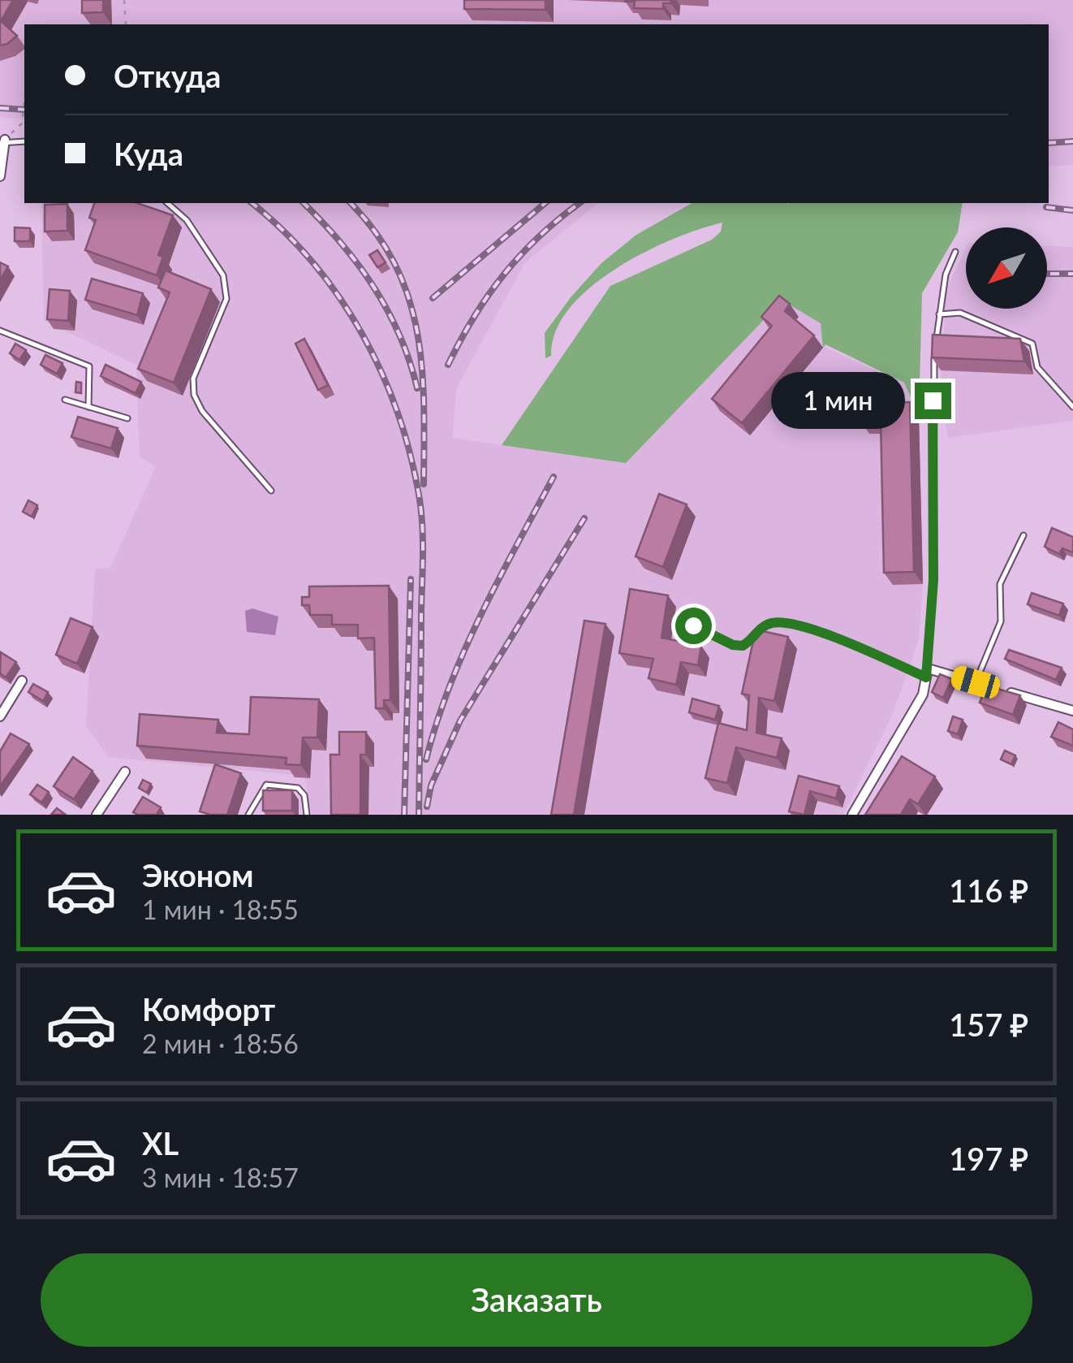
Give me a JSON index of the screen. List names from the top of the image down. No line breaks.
{"north":"bottom left","page":{"banner":["Откуда","Куда"],"bubble":"1 мин","list":[{"name":"Эконом","note":"1 мин · 18:55","value":"116 ₽"},{"name":"Комфорт","note":"2 мин · 18:56","value":"157 ₽"},{"name":"XL","note":"3 мин · 18:57","value":"197 ₽"}],"buttons":"Заказать"}}
